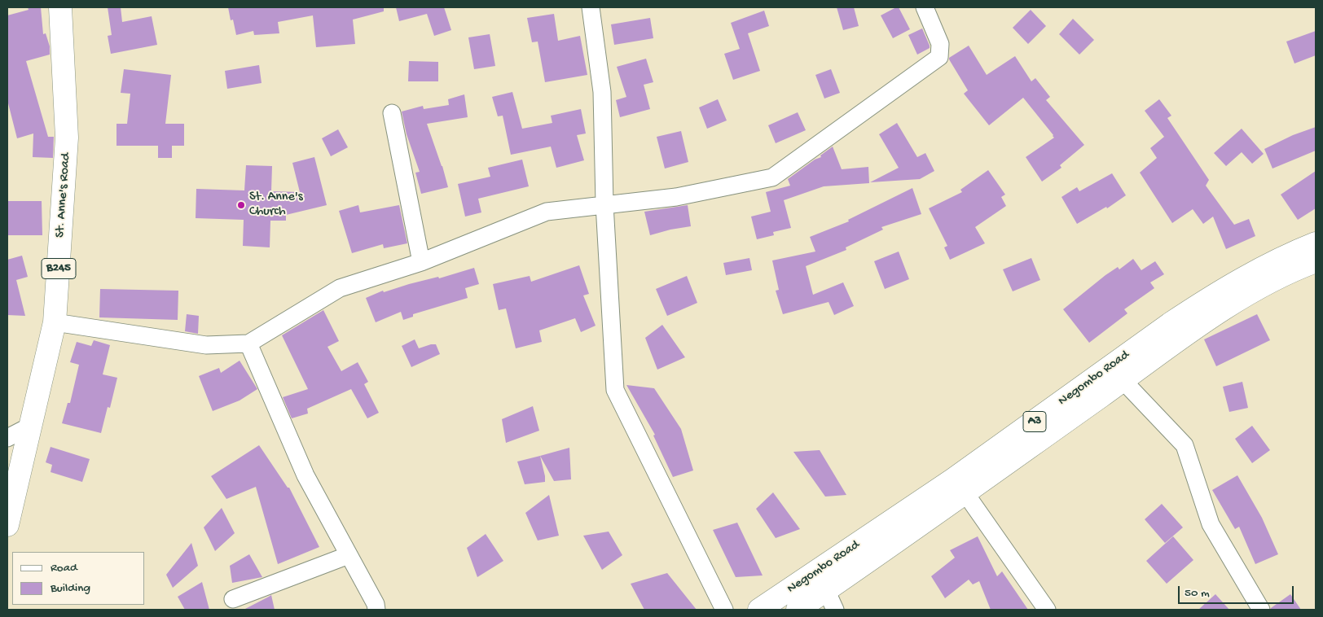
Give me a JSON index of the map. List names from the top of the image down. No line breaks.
{"streets":{"main road":["St. Anne's Road","B245","Negombo Road","A3"]},"places":["St. Anne's Church"],"legend":["Road","Building"],"scale_bar":"50 m"}
